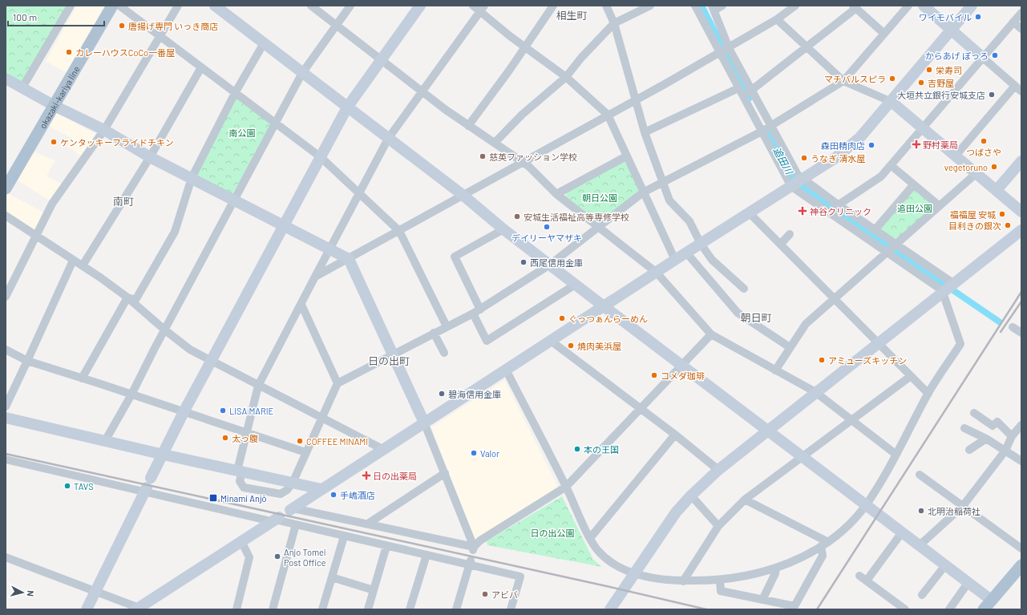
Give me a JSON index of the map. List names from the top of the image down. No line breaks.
{"streets":{"main road":["okazaki-kariya line"]},"districts":["相生町","南町","朝日町","日の出町"],"water":["追田川"],"parks":["南公園","朝日公園","追田公園","日の出公園"],"places":{"other":["ワイモバイル","唐揚げ専門 いっき商店","カレーハウスCoCo一番屋","からあげ ぽっろ","栄寿司","マチバルスピラ","吉野屋","大垣共立銀行安城支店","つばさや","ケンタッキーフライドチキン","森田精肉店","慈英ファッション学校","うなぎ 清水屋","vegetoruno","福福屋 安城","安城生活福祉高等専修学校","目利きの銀次","デイリーヤマザキ","西尾信用金庫","ぐっつぁんらーめん","焼肉美浜屋","アミューズキッチン","コメダ珈琲","碧海信用金庫","LISA MARIE","太っ腹","COFFEE MINAMI","本の王国","Valor","TAVS","手嶋酒店","北明治稲荷社","Anjo Tomei Post Office","アビバ"],"health":["野村薬局","神谷クリニック","日の出薬局"],"transit":["Minami Anjō"]},"scale_bar":"100 m","north":"right"}
